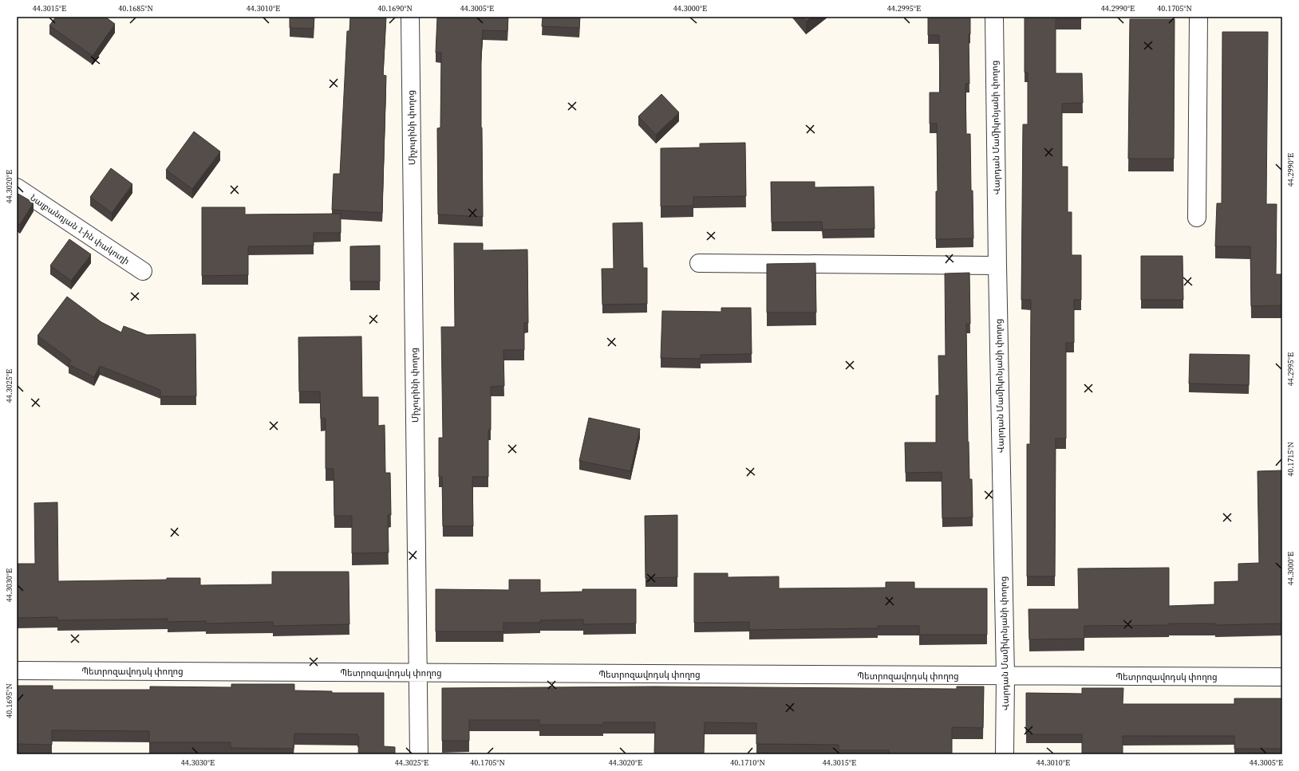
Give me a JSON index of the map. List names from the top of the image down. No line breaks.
{"streets":{"street":["Միչուրինի փողոց","Վարդան Մամիկոնյանի փողոց","Նալբանդյան 1-ին փակուղի","Պետրոզավոդսկ փողոց"]},"crossings":[["Միչուրինի փողոց","Պետրոզավոդսկ փողոց"],["Վարդան Մամիկոնյանի փողոց","Պետրոզավոդսկ փողոց"]],"coordinates":["44.3015°E","40.1685°N","44.3010°E","40.1690°N","44.3005°E","44.3000°E","44.2995°E","44.2990°E","40.1705°N","44.3020°E","44.3025°E","40.1715°N","44.3030°E","40.1695°N","40.1710°N"]}
